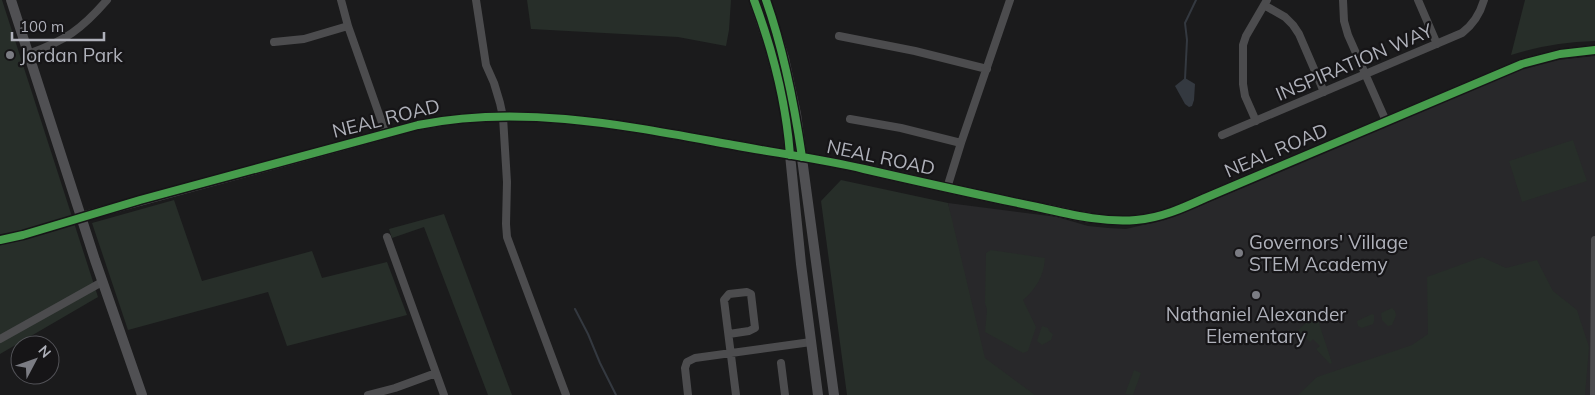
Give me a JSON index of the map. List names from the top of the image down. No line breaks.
{"streets":{"street":["INSPIRATION WAY","NEAL ROAD"]},"places":["Jordan Park","Governors' Village STEM Academy","Nathaniel Alexander Elementary"],"scale_bar":"100 m","north":"top right"}
